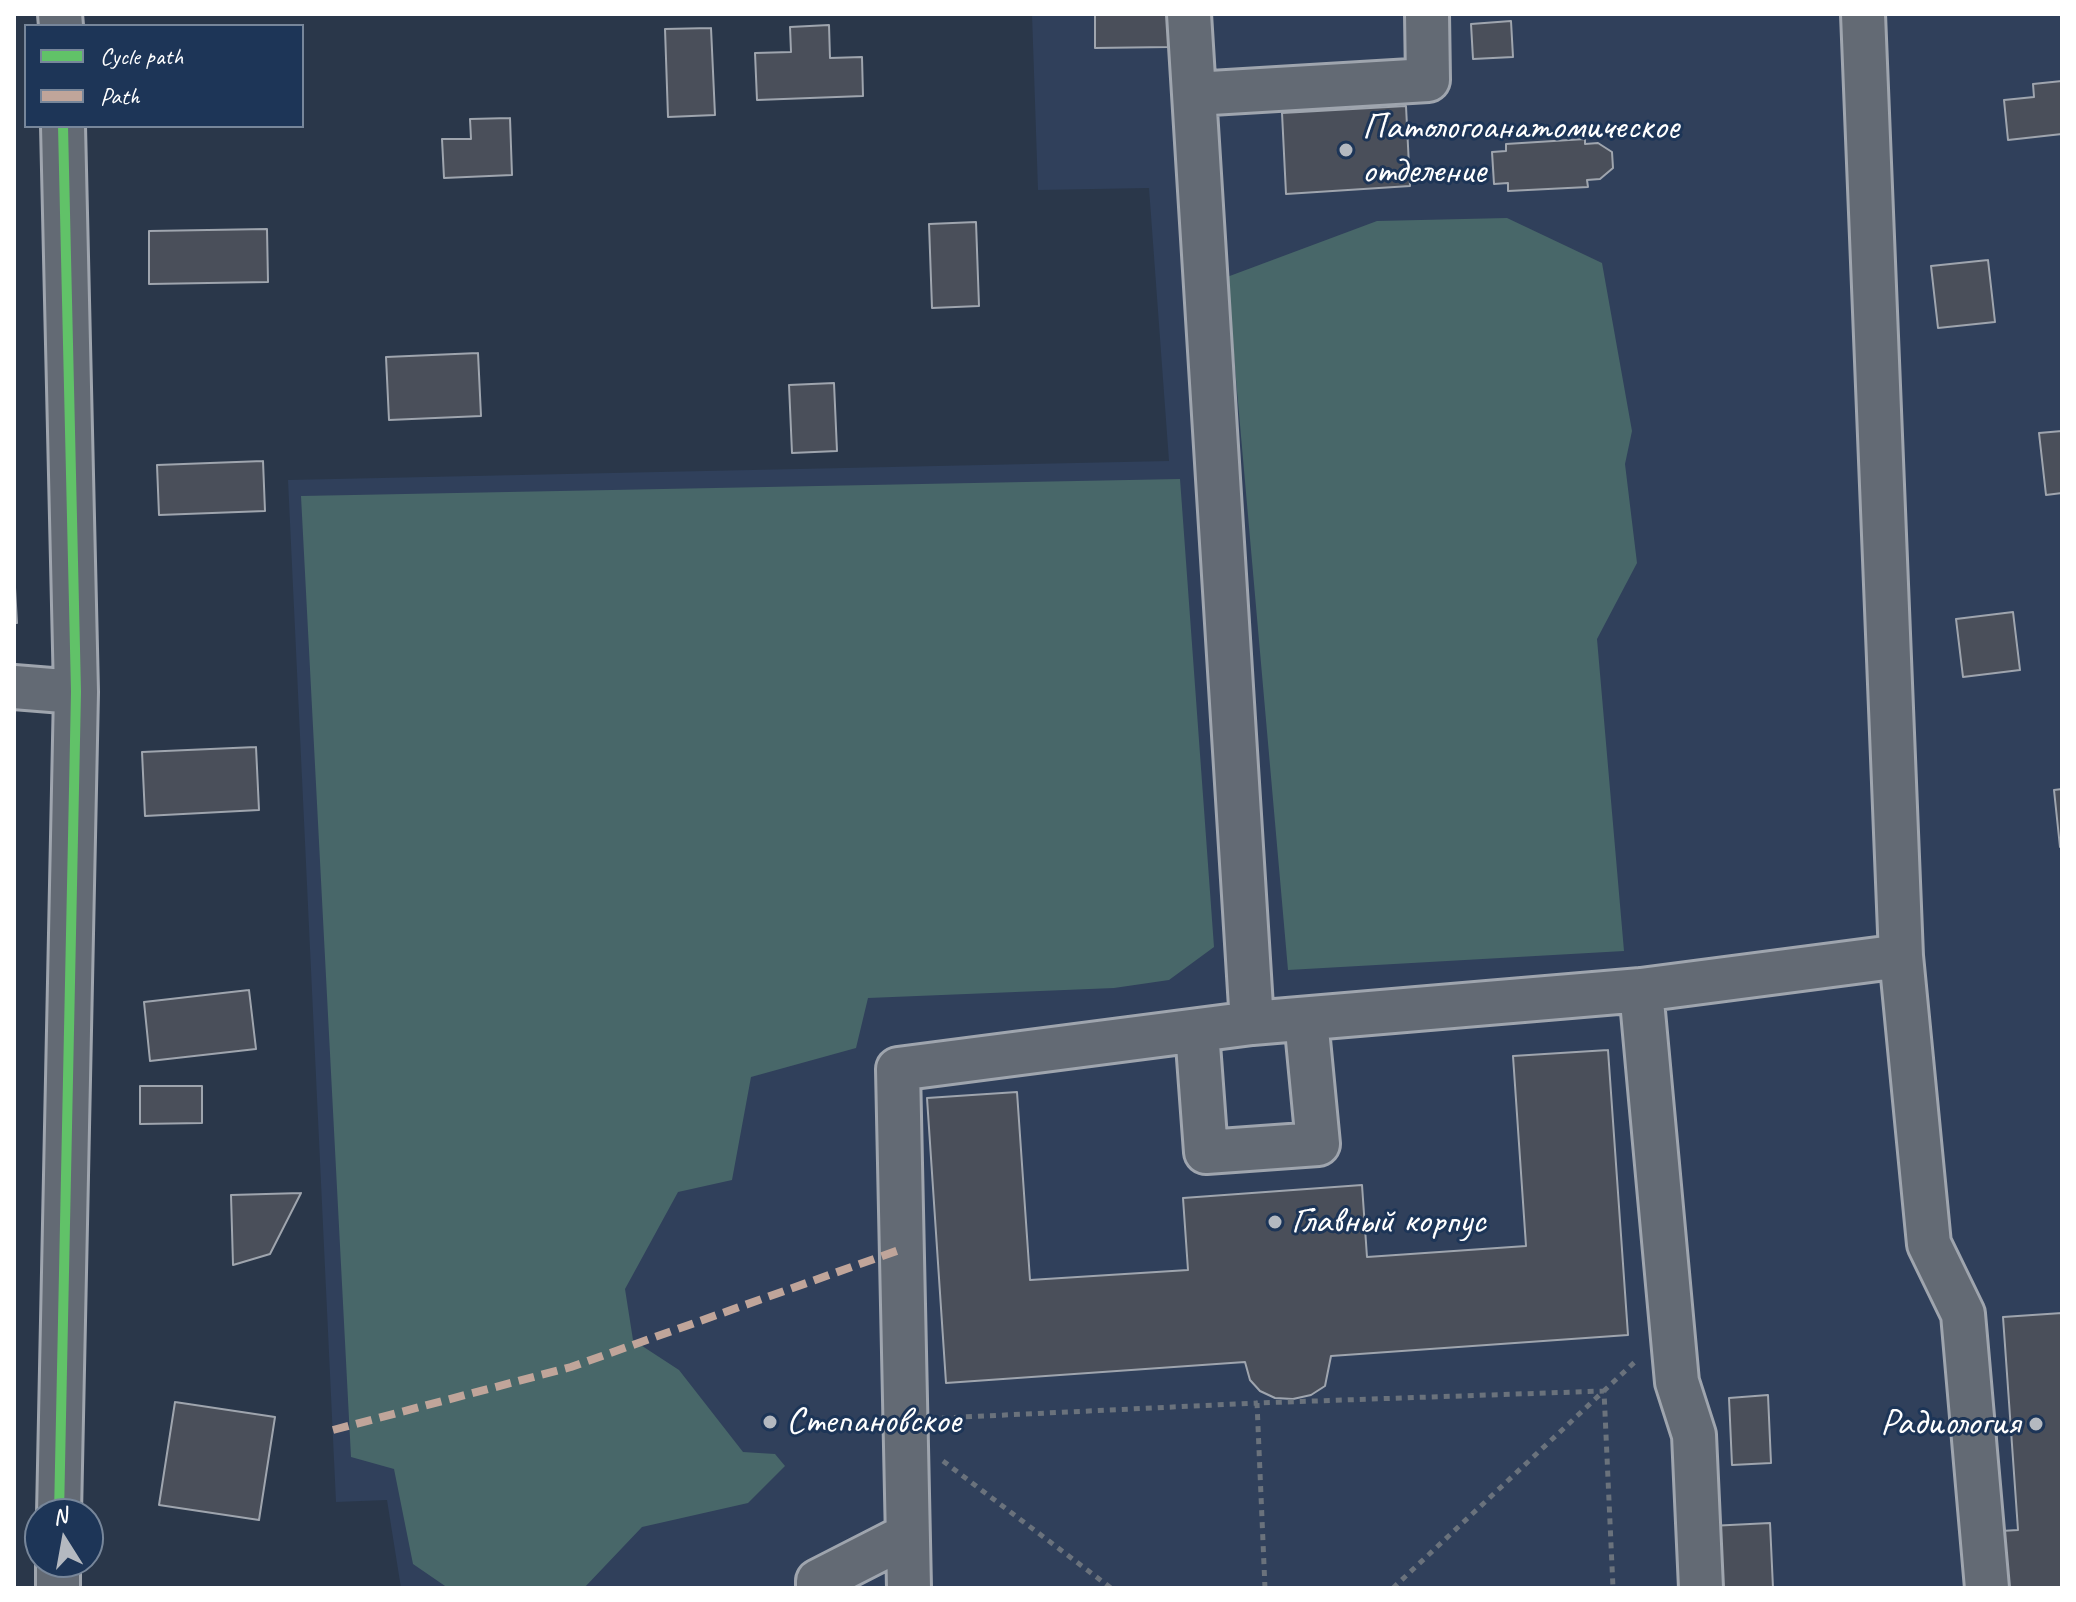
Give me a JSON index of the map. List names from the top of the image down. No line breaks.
{"places":["Патологоанатомическое отделение","Главный корпус","Степановское","Радиология"],"legend":["Cycle path","Path"],"north":"top"}
